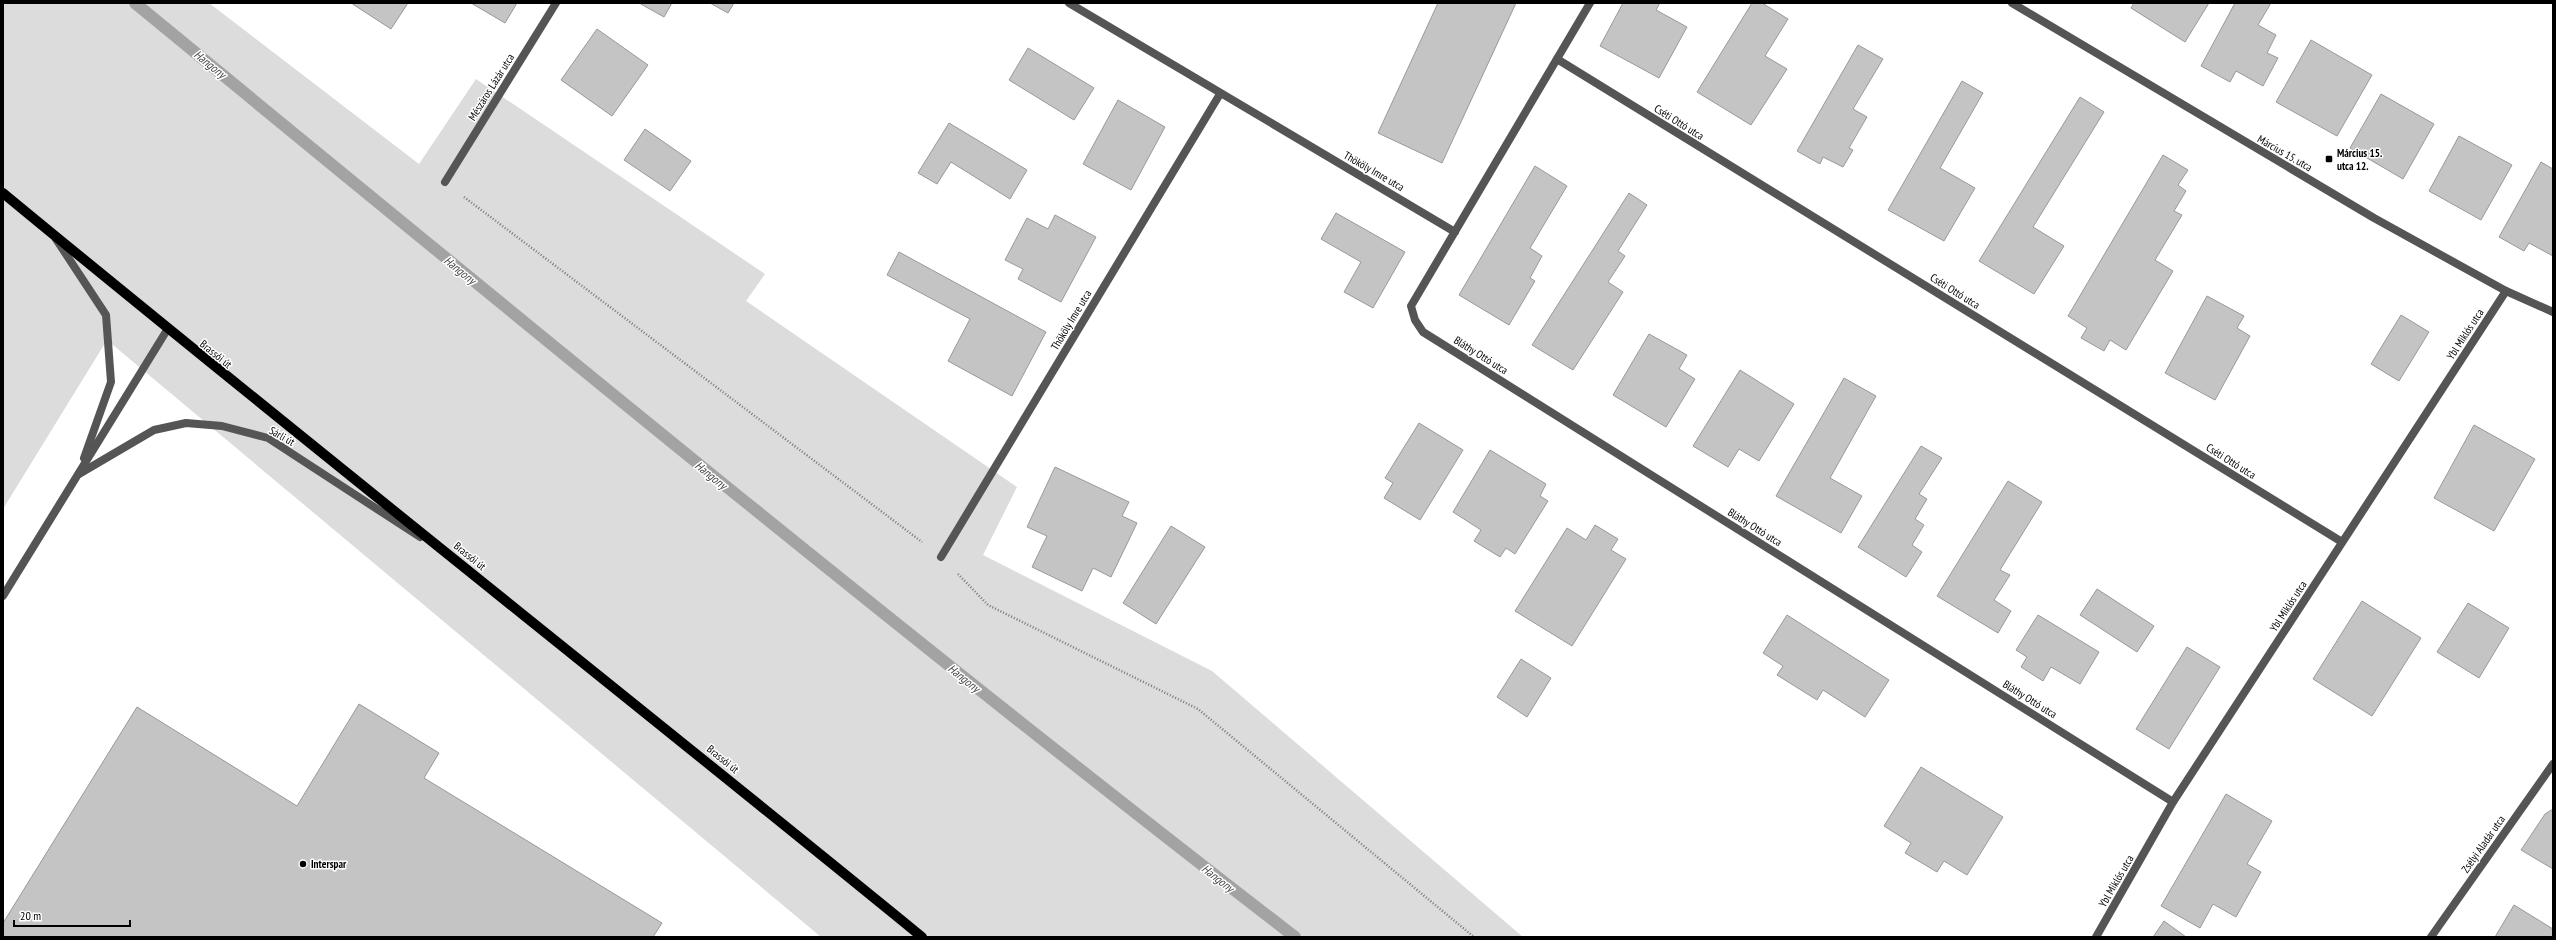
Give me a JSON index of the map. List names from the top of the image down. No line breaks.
{"streets":{"main road":["Brassói út"],"street":["Mészáros Lázár utca","Cséti Ottó utca","Március 15. utca","Thököly Imre utca","Ybl Miklós utca","Bláthy Ottó utca","Sárli út","Zsélyi Aladár utca"]},"crossings":[["Cséti Ottó utca","Ybl Miklós utca"],["Március 15. utca","Ybl Miklós utca"],["Thököly Imre utca","Bláthy Ottó utca"],["Ybl Miklós utca","Bláthy Ottó utca"],["Brassói út","Sárli út"]],"water":["Hangony"],"places":{"transit":["Március 15. utca 12."],"other":["Interspar"]},"scale_bar":"20 m"}
